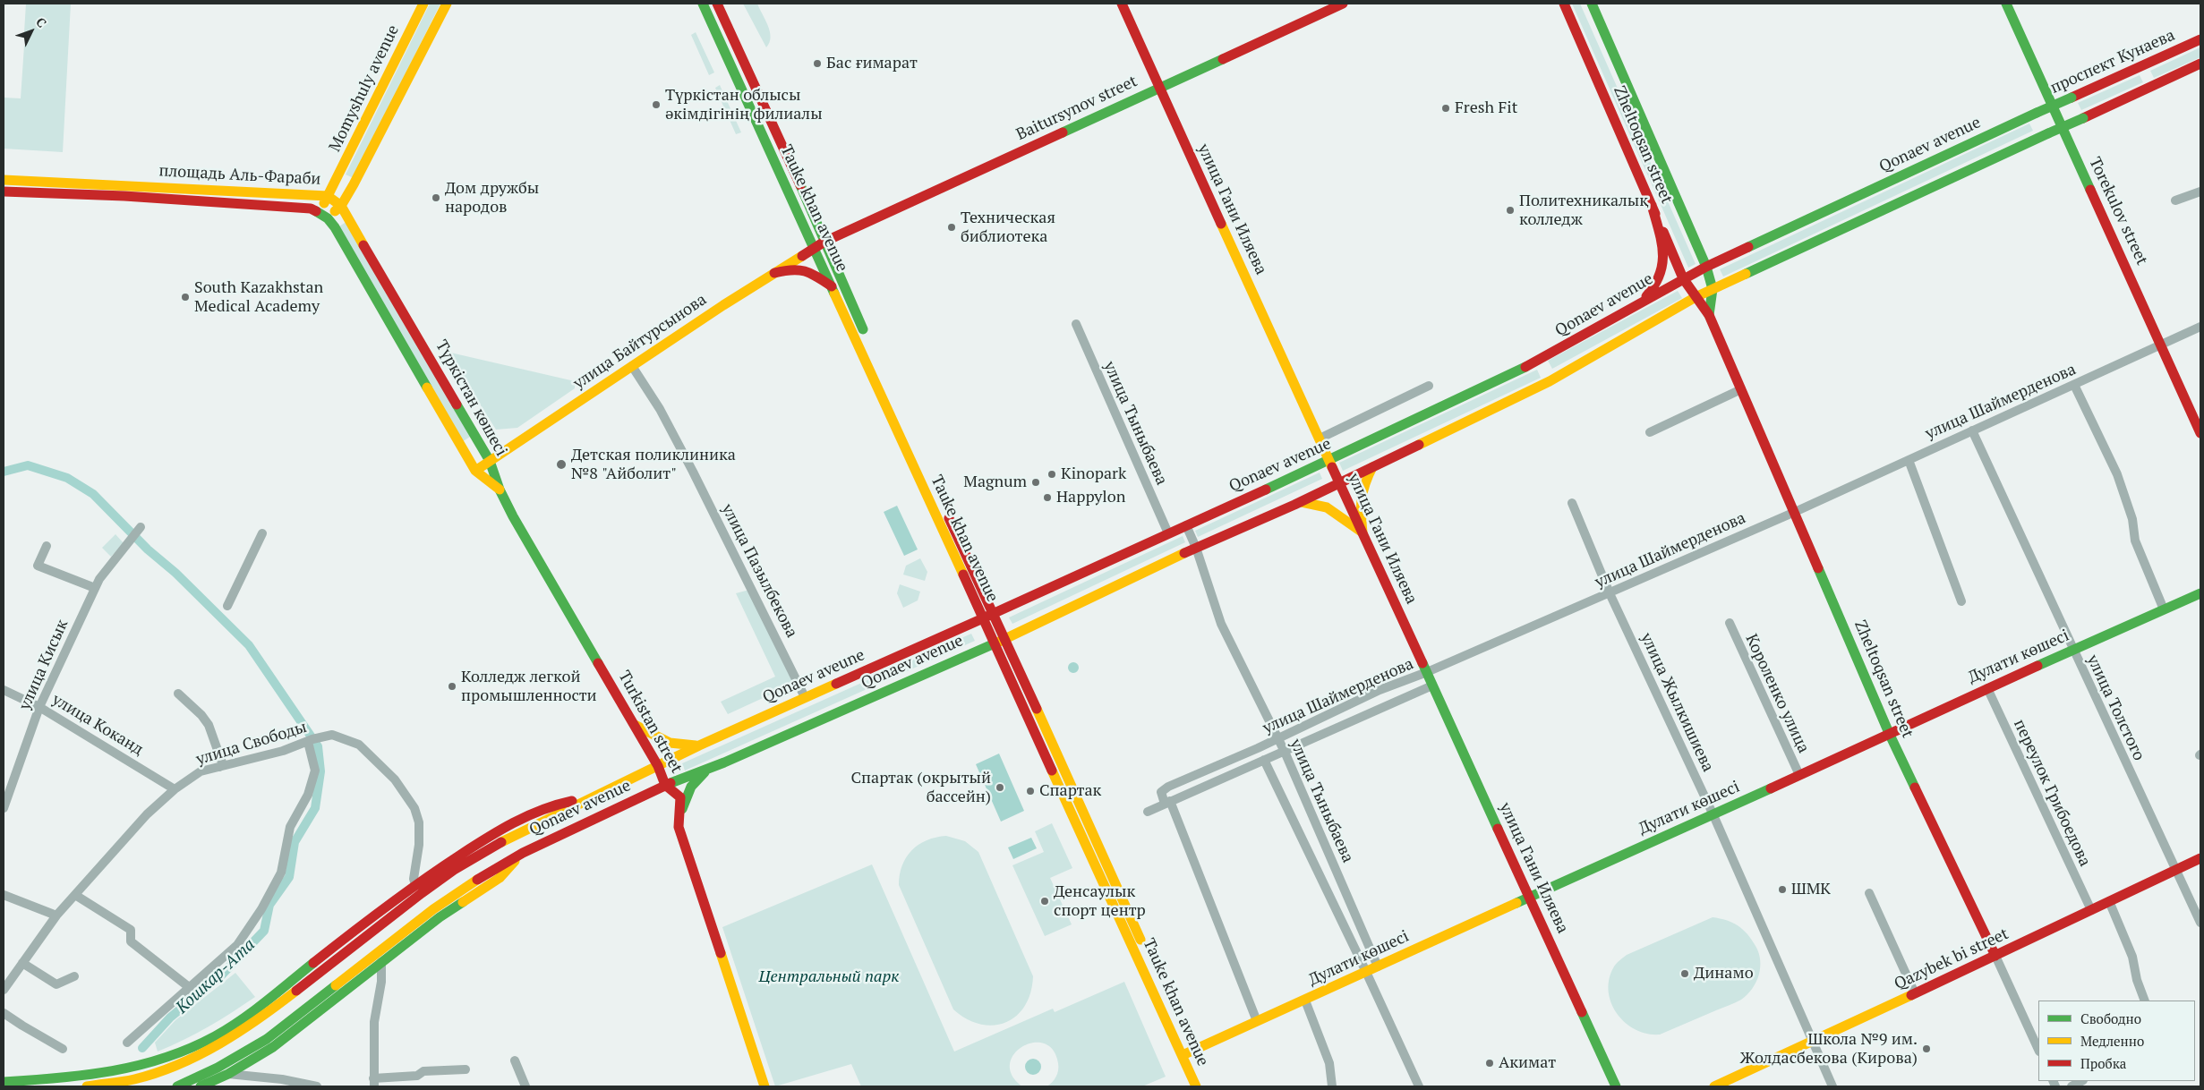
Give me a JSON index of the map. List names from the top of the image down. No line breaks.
{"streets":{"main road":["проспект Кунаева","Momyshuly avenue","Baitursynov street","Zheltoqsan street","Qonaev avenue","площадь Аль-Фараби","Tauke khan avenue","улица Гани Иляева","Torekulov street","улица Байтурсынова","Түркістан көшесі","Дулати көшесі","Qonaev aveune","Turkistan street","Qazybek bi street"],"street":["улица Шаймерденова","улица Тыныбаева","улица Пазылбекова","улица Кисык","Короленко улица","улица Жылкишиева","улица Толстого","улица Коканд","улица Свободы","переулок Грибоедова"]},"crossings":[["проспект Кунаева","Qonaev avenue"],["Momyshuly avenue","площадь Аль-Фараби"],["Momyshuly avenue","Түркістан көшесі"],["Baitursynov street","Tauke khan avenue"],["Baitursynov street","улица Гани Иляева"],["Baitursynov street","улица Байтурсынова"],["Zheltoqsan street","Qonaev avenue"],["Zheltoqsan street","улица Шаймерденова"],["Zheltoqsan street","Дулати көшесі"],["Zheltoqsan street","Qazybek bi street"],["Qonaev avenue","Tauke khan avenue"],["Qonaev avenue","улица Гани Иляева"],["Qonaev avenue","улица Тыныбаева"],["Qonaev avenue","Qonaev aveune"],["Qonaev avenue","Turkistan street"],["площадь Аль-Фараби","Түркістан көшесі"],["Tauke khan avenue","улица Байтурсынова"],["Tauke khan avenue","Дулати көшесі"],["Tauke khan avenue","Qonaev aveune"],["улица Гани Иляева","улица Шаймерденова"],["улица Гани Иляева","Дулати көшесі"],["Torekulov street","улица Шаймерденова"],["улица Байтурсынова","Түркістан көшесі"],["улица Байтурсынова","улица Пазылбекова"],["Түркістан көшесі","Turkistan street"],["улица Шаймерденова","улица Тыныбаева"],["улица Шаймерденова","улица Жылкишиева"],["улица Шаймерденова","улица Толстого"],["улица Тыныбаева","Дулати көшесі"],["улица Пазылбекова","Qonaev aveune"],["Дулати көшесі","Короленко улица"],["Дулати көшесі","улица Жылкишиева"],["Дулати көшесі","улица Толстого"],["Дулати көшесі","переулок Грибоедова"],["улица Кисык","улица Коканд"],["Qonaev aveune","Turkistan street"],["улица Жылкишиева","Qazybek bi street"],["улица Толстого","Qazybek bi street"],["улица Коканд","улица Свободы"],["переулок Грибоедова","Qazybek bi street"]],"water":["Кошкар-Ата"],"parks":["Центральный парк"],"places":["Бас ғимарат","Түркістан облысы әкімдігінің филиалы","Fresh Fit","Дом дружбы народов","Политехникалық колледж","Техническая библиотека","South Kazakhstan Medical Academy","Детская поликлиника №8 \"Айболит\"","Kinopark","Magnum","Happylon","Колледж легкой промышленности","Спартак (окрытый бассейн)","Спартак","ШМК","Денсаулык спорт центр","Динамо","Школа №9 им. Жолдасбекова (Кирова)","Акимат"],"legend":["Свободно","Медленно","Пробка"],"north":"top right"}
